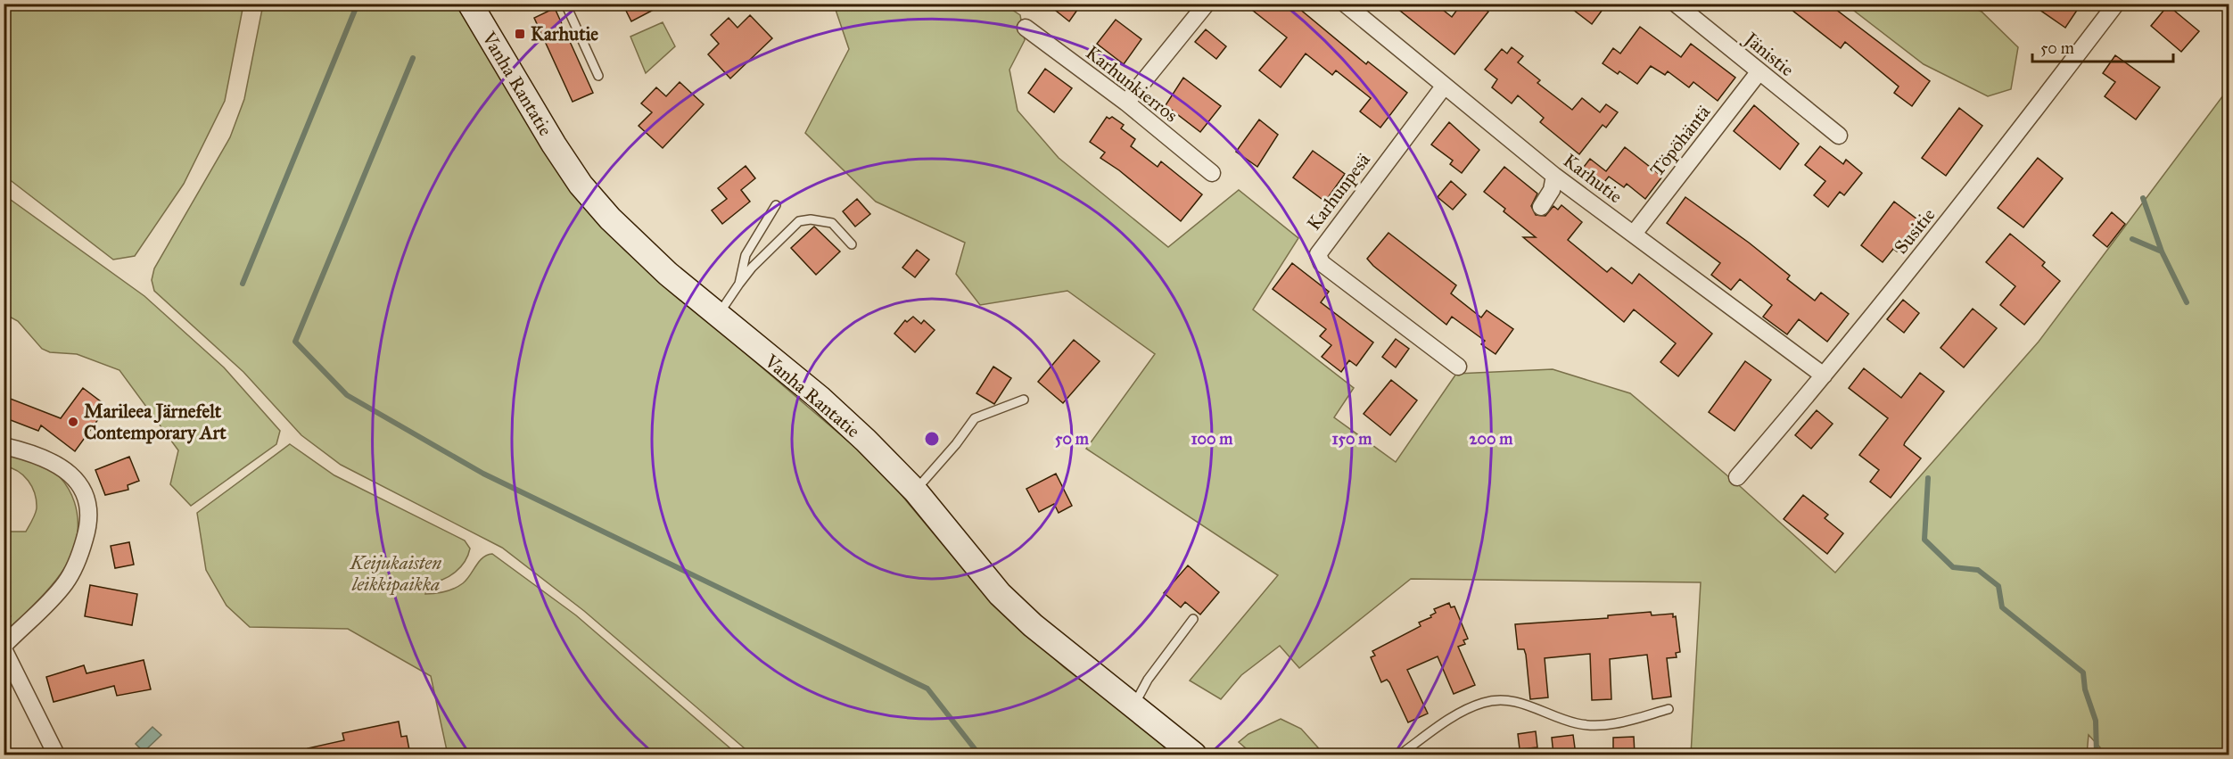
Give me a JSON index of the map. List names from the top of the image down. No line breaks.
{"streets":{"main road":["Vanha Rantatie"],"street":["Jänistie","Karhunkierros","Töpöhäntä","Karhutie","Karhunpesä","Susitie"]},"crossings":[["Jänistie","Töpöhäntä"],["Töpöhäntä","Karhutie"],["Karhutie","Karhunpesä"],["Karhutie","Susitie"]],"parks":["Keijukaisten leikkipaikka"],"places":{"transit":["Karhutie"],"other":["Marileea Järnefelt Contemporary Art"]},"scale_bar":"50 m","rings":["50 m","100 m","150 m","200 m"]}
